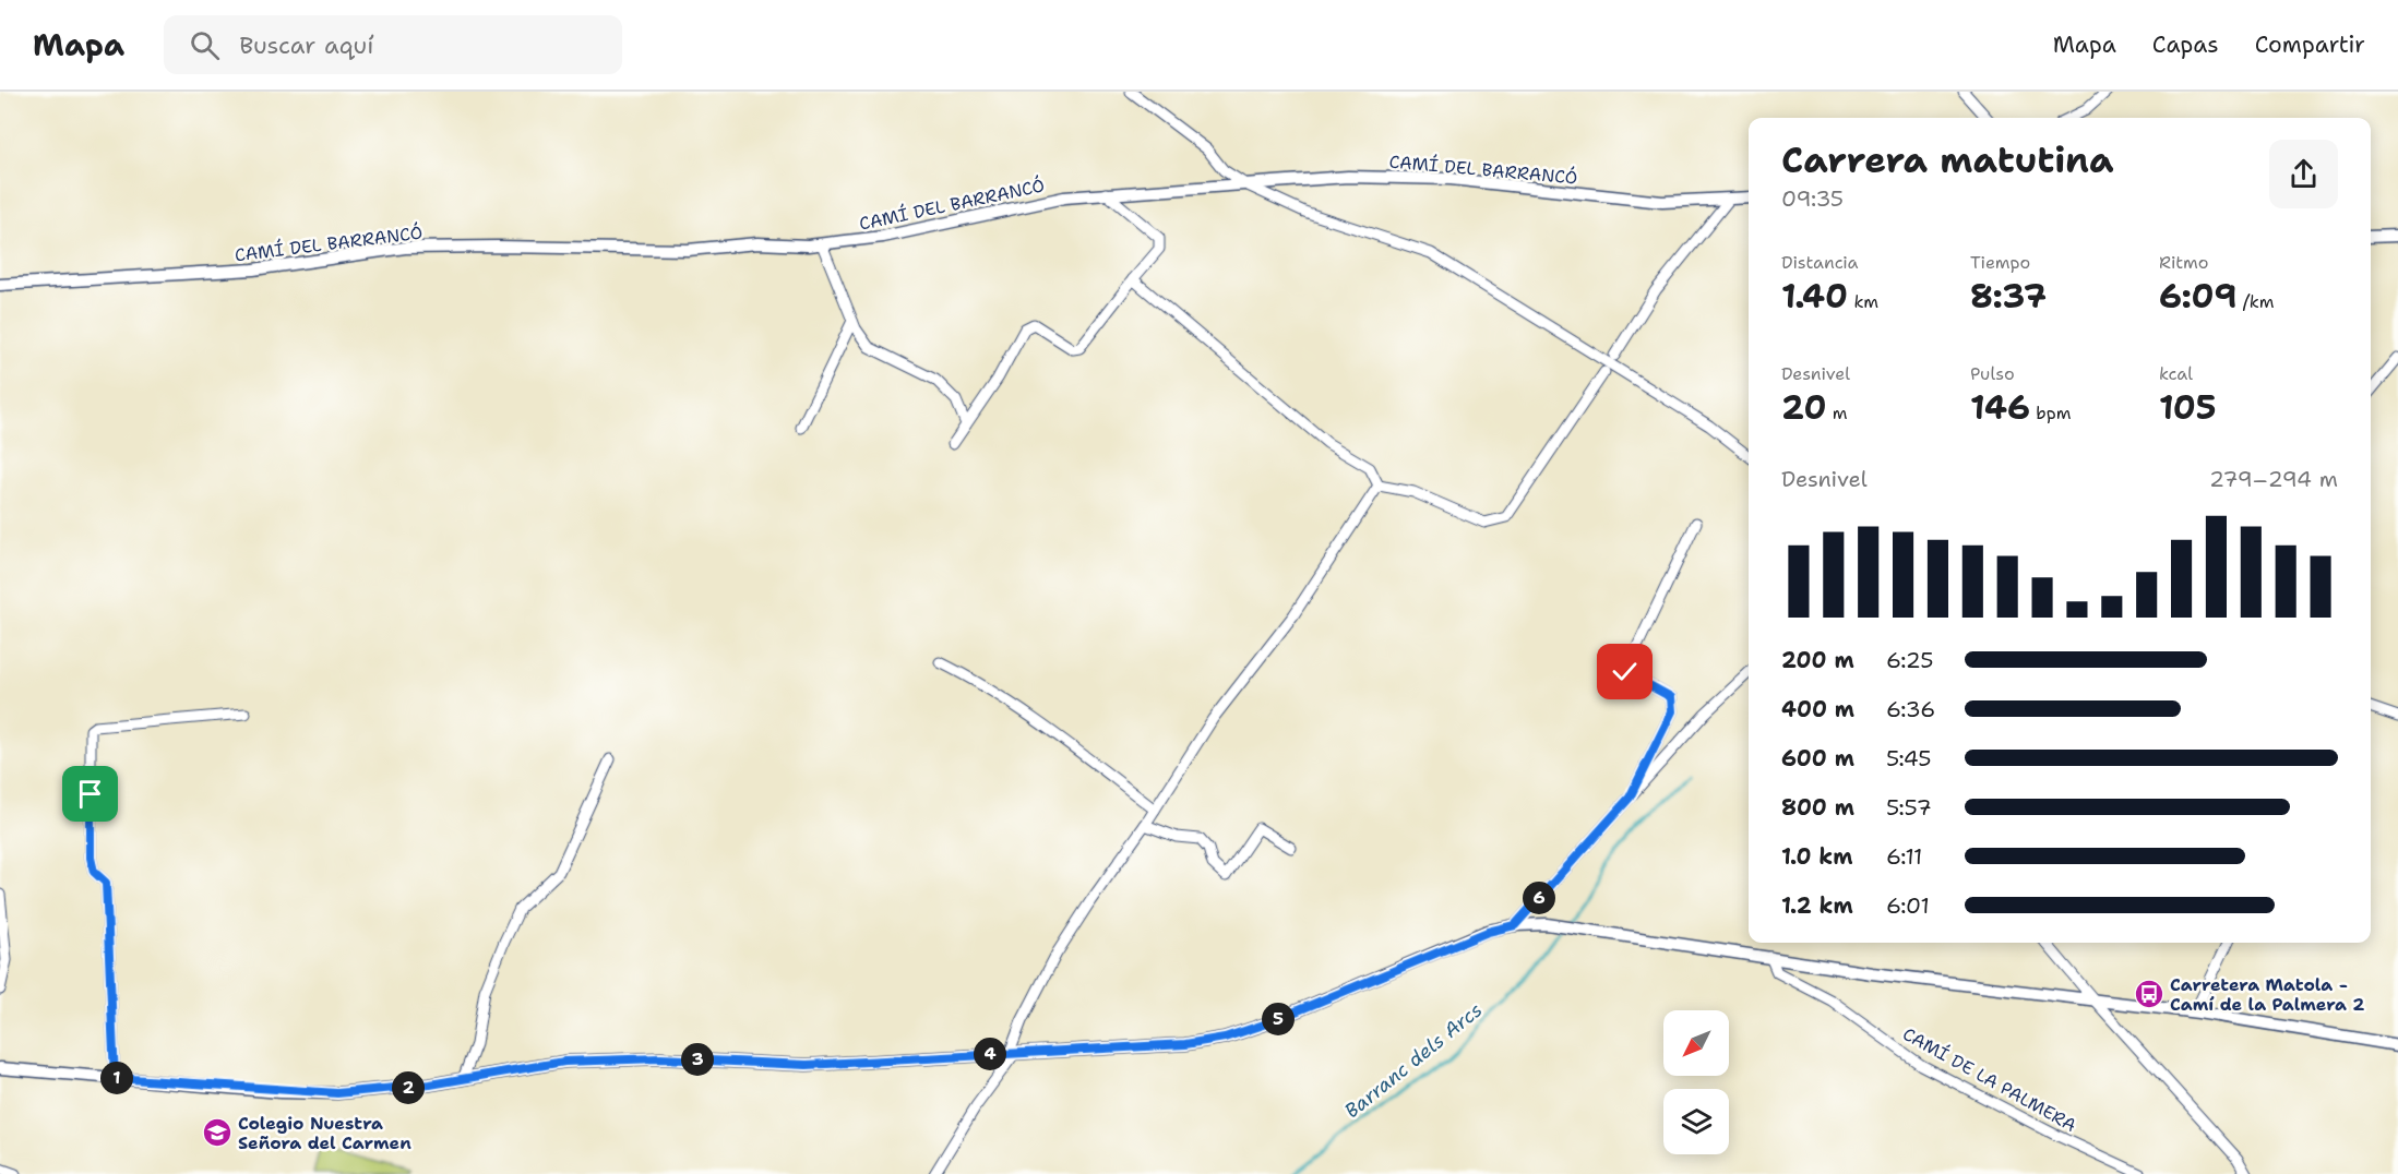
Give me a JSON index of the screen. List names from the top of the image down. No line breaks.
{"streets":{"street":["CAMÍ DEL BARRANCÓ","CAMÍ DE LA PALMERA"]},"water":["Barranc dels Arcs"],"places":{"bus stop":["Carretera Matola - Camí de la Palmera 2"],"school or university":["Colegio Nuestra Señora del Carmen"]},"north":"bottom left","page":{"header":"Mapa","search":"Buscar aquí","nav":["Mapa","Capas","Compartir"],"heading":["Carrera matutina","09:35"],"stats":[["Distancia","1.40 km"],["Tiempo","8:37"],["Ritmo","6:09 /km"],["Desnivel","20 m"],["Pulso","146 bpm"],["kcal","105"]],"chart":["Desnivel","279–294 m"],"list":[{"name":"200 m","note":"6:25"},{"name":"400 m","note":"6:36"},{"name":"600 m","note":"5:45"},{"name":"800 m","note":"5:57"},{"name":"1.0 km","note":"6:11"},{"name":"1.2 km","note":"6:01"}],"pins":["6","5","4","3","1","2"]}}
